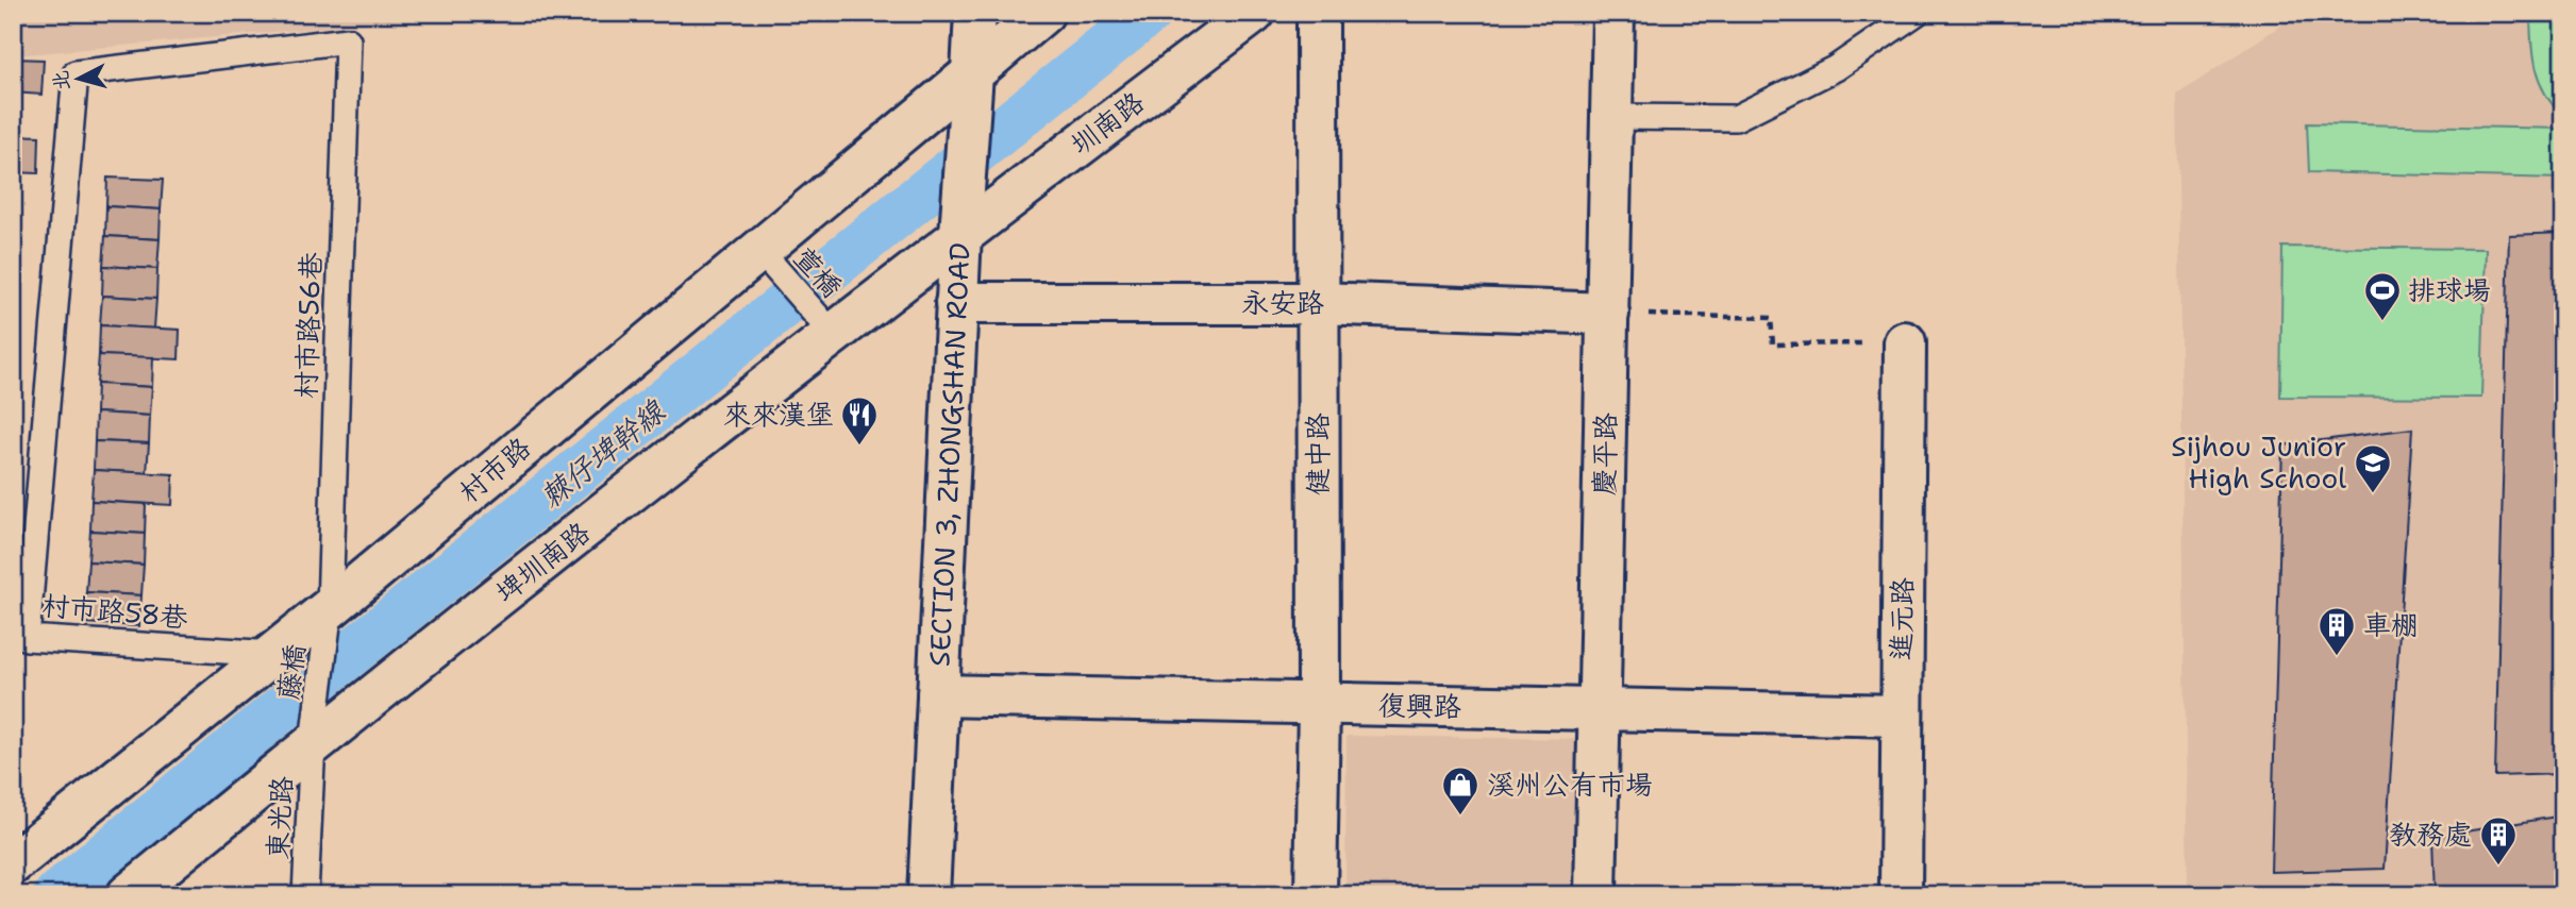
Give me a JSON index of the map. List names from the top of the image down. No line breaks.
{"streets":{"street":["圳南路","永安路","SECTION 3, ZHONGSHAN ROAD","健中路","慶平路","村市路","埤圳南路","進元路","復興路"],"lane":["萱橋","村市路56巷","村市路58巷","藤橋","東光路"]},"crossings":[["圳南路","SECTION 3, ZHONGSHAN ROAD"],["圳南路","埤圳南路"],["萱橋","村市路"],["萱橋","埤圳南路"],["永安路","SECTION 3, ZHONGSHAN ROAD"],["永安路","健中路"],["永安路","慶平路"],["村市路56巷","村市路"],["村市路56巷","村市路58巷"],["村市路56巷","藤橋"],["SECTION 3, ZHONGSHAN ROAD","村市路"],["SECTION 3, ZHONGSHAN ROAD","埤圳南路"],["SECTION 3, ZHONGSHAN ROAD","復興路"],["健中路","復興路"],["慶平路","復興路"],["村市路","村市路58巷"],["村市路","藤橋"],["埤圳南路","藤橋"],["埤圳南路","東光路"],["進元路","復興路"],["藤橋","東光路"]],"water":["棘仔埤幹線"],"places":{"sports":["排球場"],"restaurant":["來來漢堡"],"school or university":["Sijhou Junior High School"],"building":["車棚","教務處"],"shop":["溪州公有市場"]},"north":"left"}
